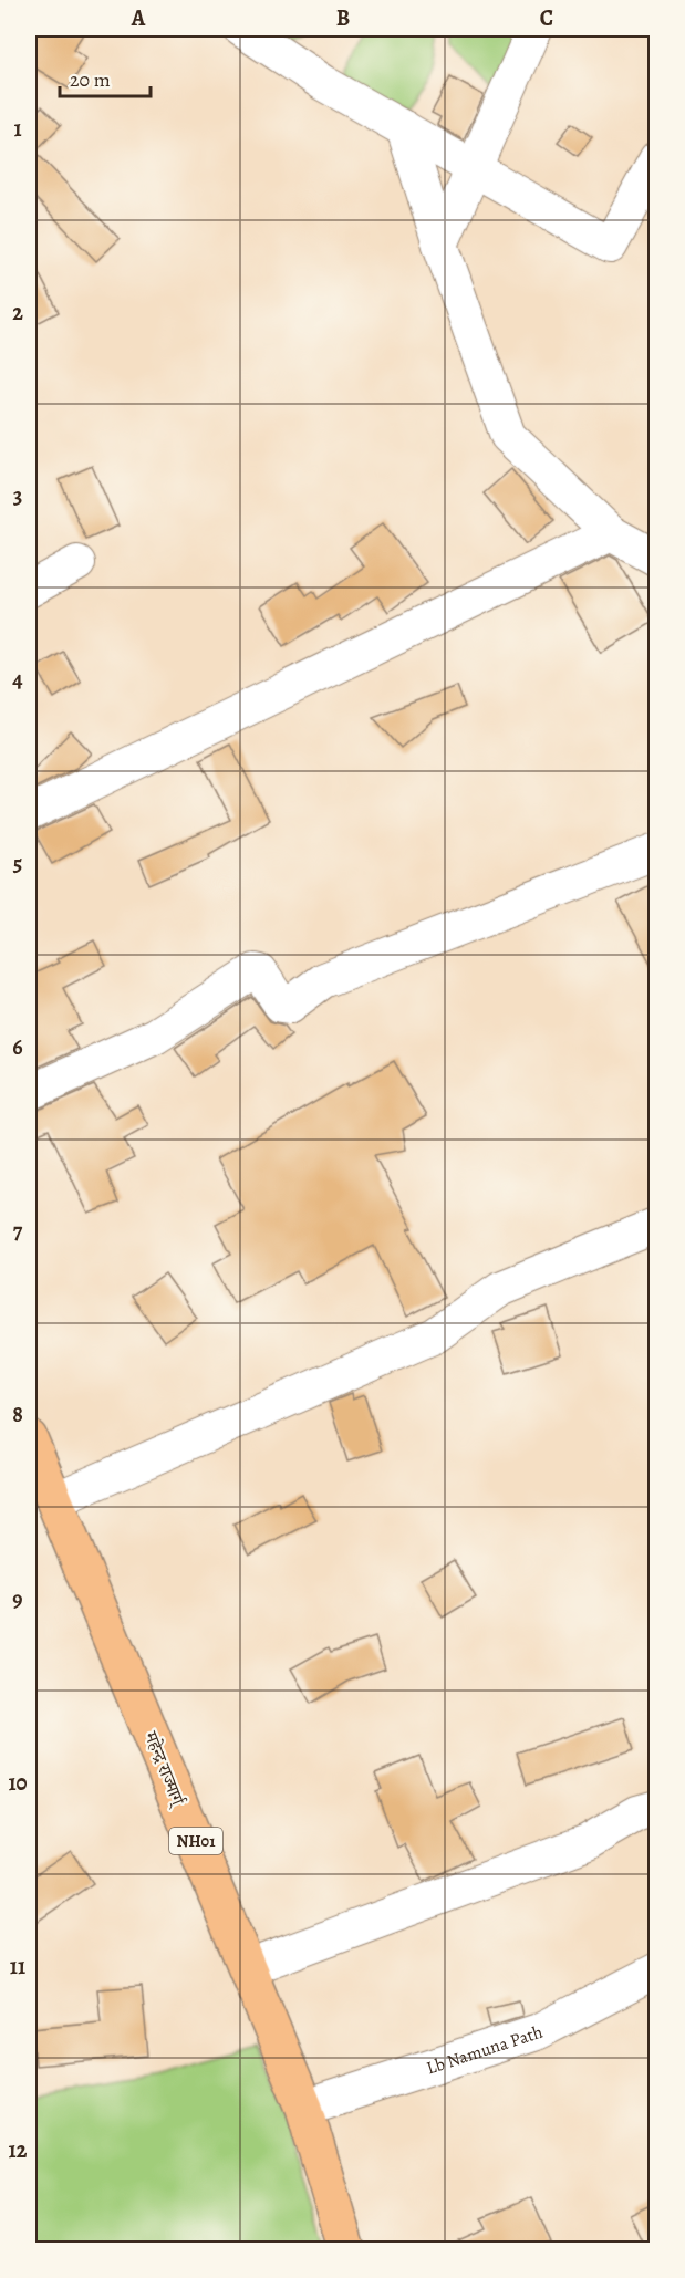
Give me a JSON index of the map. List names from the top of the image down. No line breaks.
{"streets":{"highway":["महेन्द्र राज्मार्ग्","NH01"],"street":["Lb Namuna Path"]},"crossings":[["महेन्द्र राज्मार्ग्","Lb Namuna Path"]],"scale_bar":"20 m","grid":{"columns":["A","B","C"],"rows":["1","2","3","4","5","6","7","8","9","10","11","12"]}}
